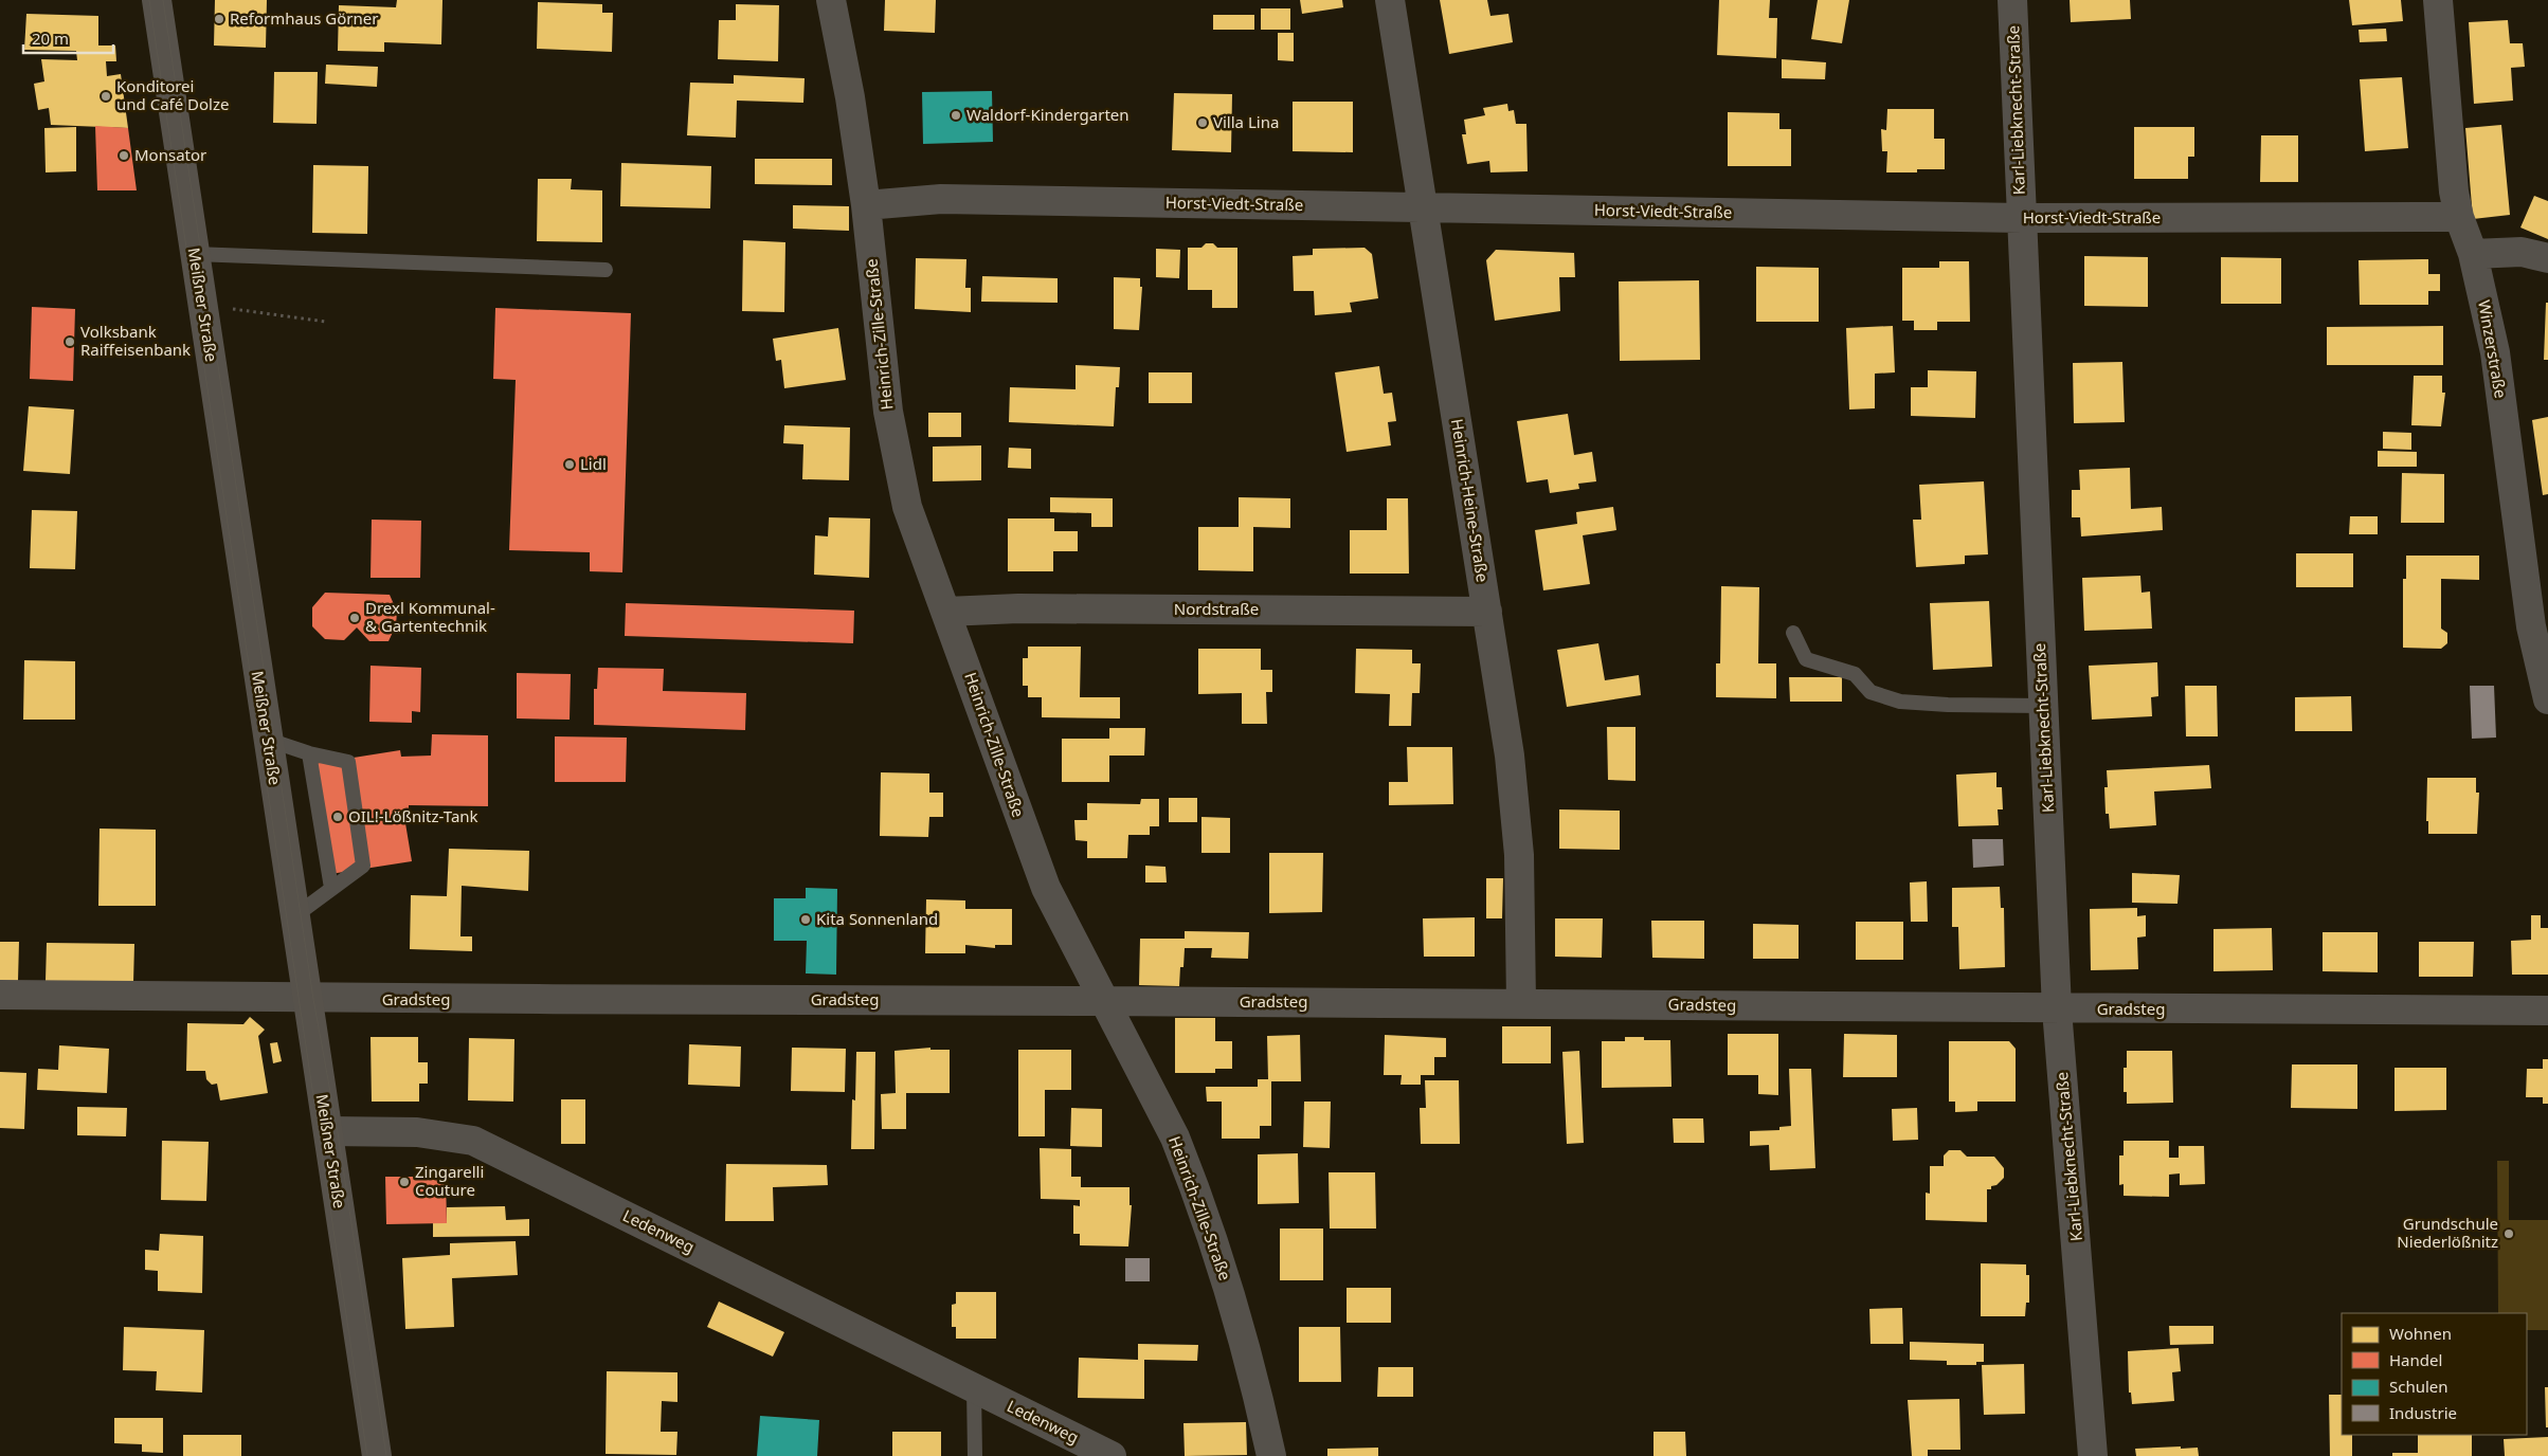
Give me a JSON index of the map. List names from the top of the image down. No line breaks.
{"streets":{"main road":["Meißner Straße"],"street":["Karl-Liebknecht-Straße","Horst-Viedt-Straße","Heinrich-Zille-Straße","Winzerstraße","Heinrich-Heine-Straße","Nordstraße","Gradsteg","Ledenweg"]},"crossings":[["Karl-Liebknecht-Straße","Horst-Viedt-Straße"],["Karl-Liebknecht-Straße","Gradsteg"],["Horst-Viedt-Straße","Heinrich-Zille-Straße"],["Horst-Viedt-Straße","Winzerstraße"],["Horst-Viedt-Straße","Heinrich-Heine-Straße"],["Meißner Straße","Gradsteg"],["Meißner Straße","Ledenweg"],["Heinrich-Zille-Straße","Nordstraße"],["Heinrich-Zille-Straße","Gradsteg"],["Heinrich-Heine-Straße","Nordstraße"],["Heinrich-Heine-Straße","Gradsteg"]],"places":["Reformhaus Görner","Konditorei und Café Dolze","Waldorf-Kindergarten","Villa Lina","Monsator","Volksbank Raiffeisenbank","Lidl","Drexl Kommunal- & Gartentechnik","OIL!-Lößnitz-Tank","Kita Sonnenland","Zingarelli Couture","Grundschule Niederlößnitz"],"legend":["Wohnen","Handel","Schulen","Industrie"],"scale_bar":"20 m"}
